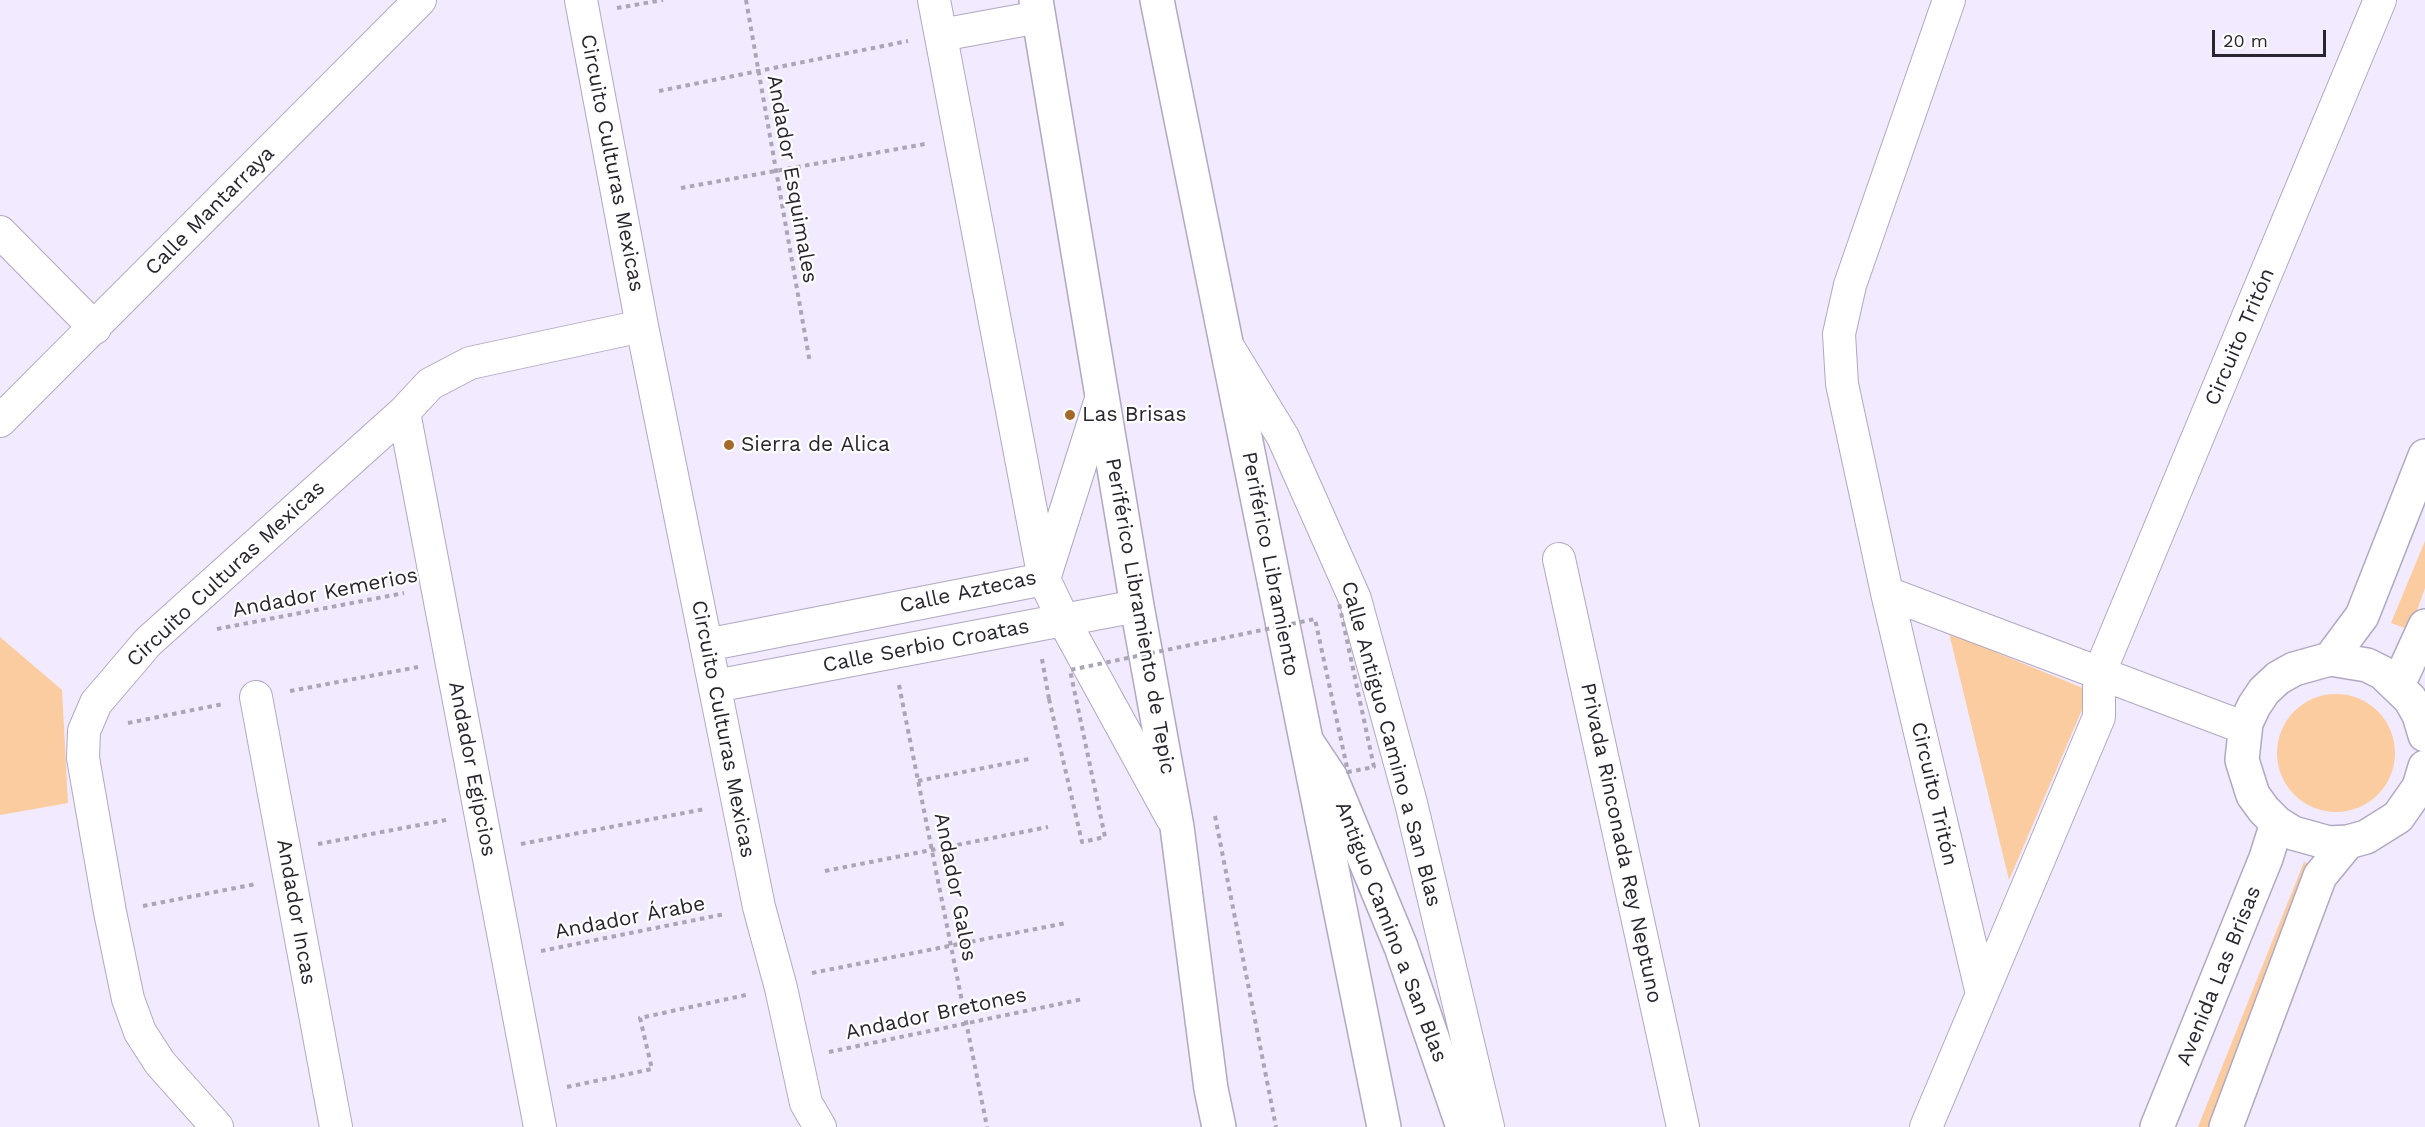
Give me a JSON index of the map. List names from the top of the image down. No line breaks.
{"streets":{"main road":["Periférico Libramiento","Periférico Libramiento de Tepic","Antiguo Camino a San Blas","Avenida Las Brisas"],"street":["Circuito Culturas Mexicas","Calle Mantarraya","Circuito Tritón","Calle Aztecas","Calle Serbio Croatas","Calle Antiguo Camino a San Blas","Andador Egipcios","Privada Rinconada Rey Neptuno","Andador Incas"],"path":["Andador Esquimales","Andador Kemerios","Andador Galos","Andador Árabe","Andador Bretones"]},"crossings":[["Circuito Culturas Mexicas","Calle Aztecas"],["Circuito Culturas Mexicas","Calle Serbio Croatas"],["Circuito Culturas Mexicas","Andador Egipcios"],["Circuito Culturas Mexicas","Andador Árabe"],["Circuito Culturas Mexicas","Andador Bretones"],["Periférico Libramiento","Calle Antiguo Camino a San Blas"],["Periférico Libramiento","Antiguo Camino a San Blas"],["Calle Aztecas","Periférico Libramiento de Tepic"],["Andador Kemerios","Andador Egipcios"],["Periférico Libramiento de Tepic","Calle Serbio Croatas"],["Calle Serbio Croatas","Andador Galos"],["Andador Egipcios","Andador Árabe"],["Andador Galos","Andador Bretones"]],"places":["Las Brisas","Sierra de Alica"],"scale_bar":"20 m"}
